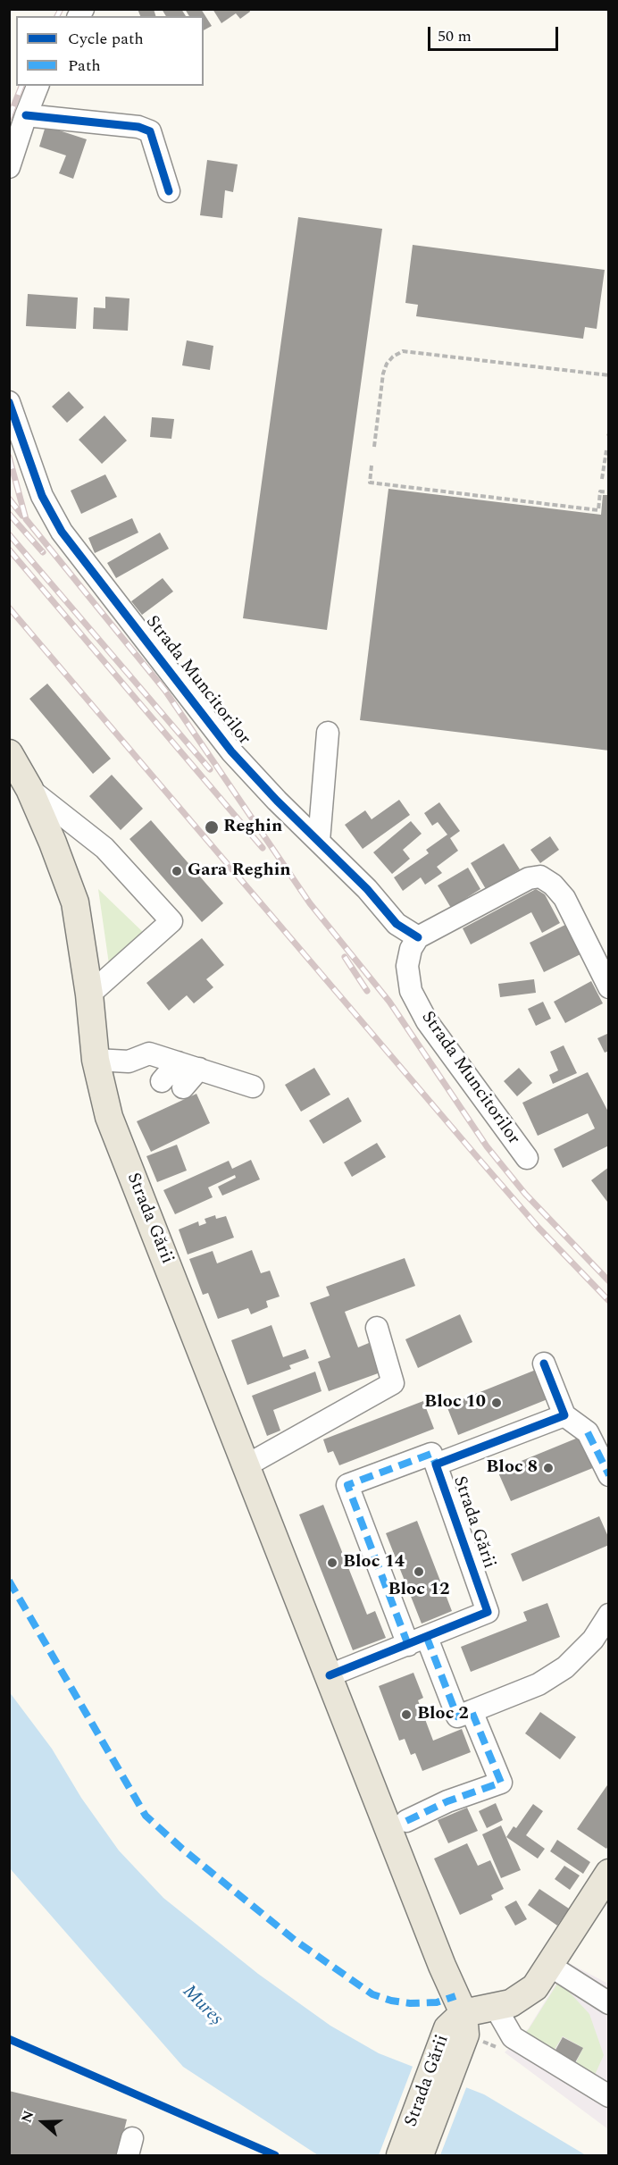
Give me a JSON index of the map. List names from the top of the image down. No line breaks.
{"streets":{"main road":["Strada Gării"],"street":["Strada Muncitorilor"]},"water":["Mureș"],"places":["Reghin","Gara Reghin","Bloc 10","Bloc 8","Bloc 14","Bloc 12","Bloc 2"],"legend":["Cycle path","Path"],"scale_bar":"50 m","north":"left"}
